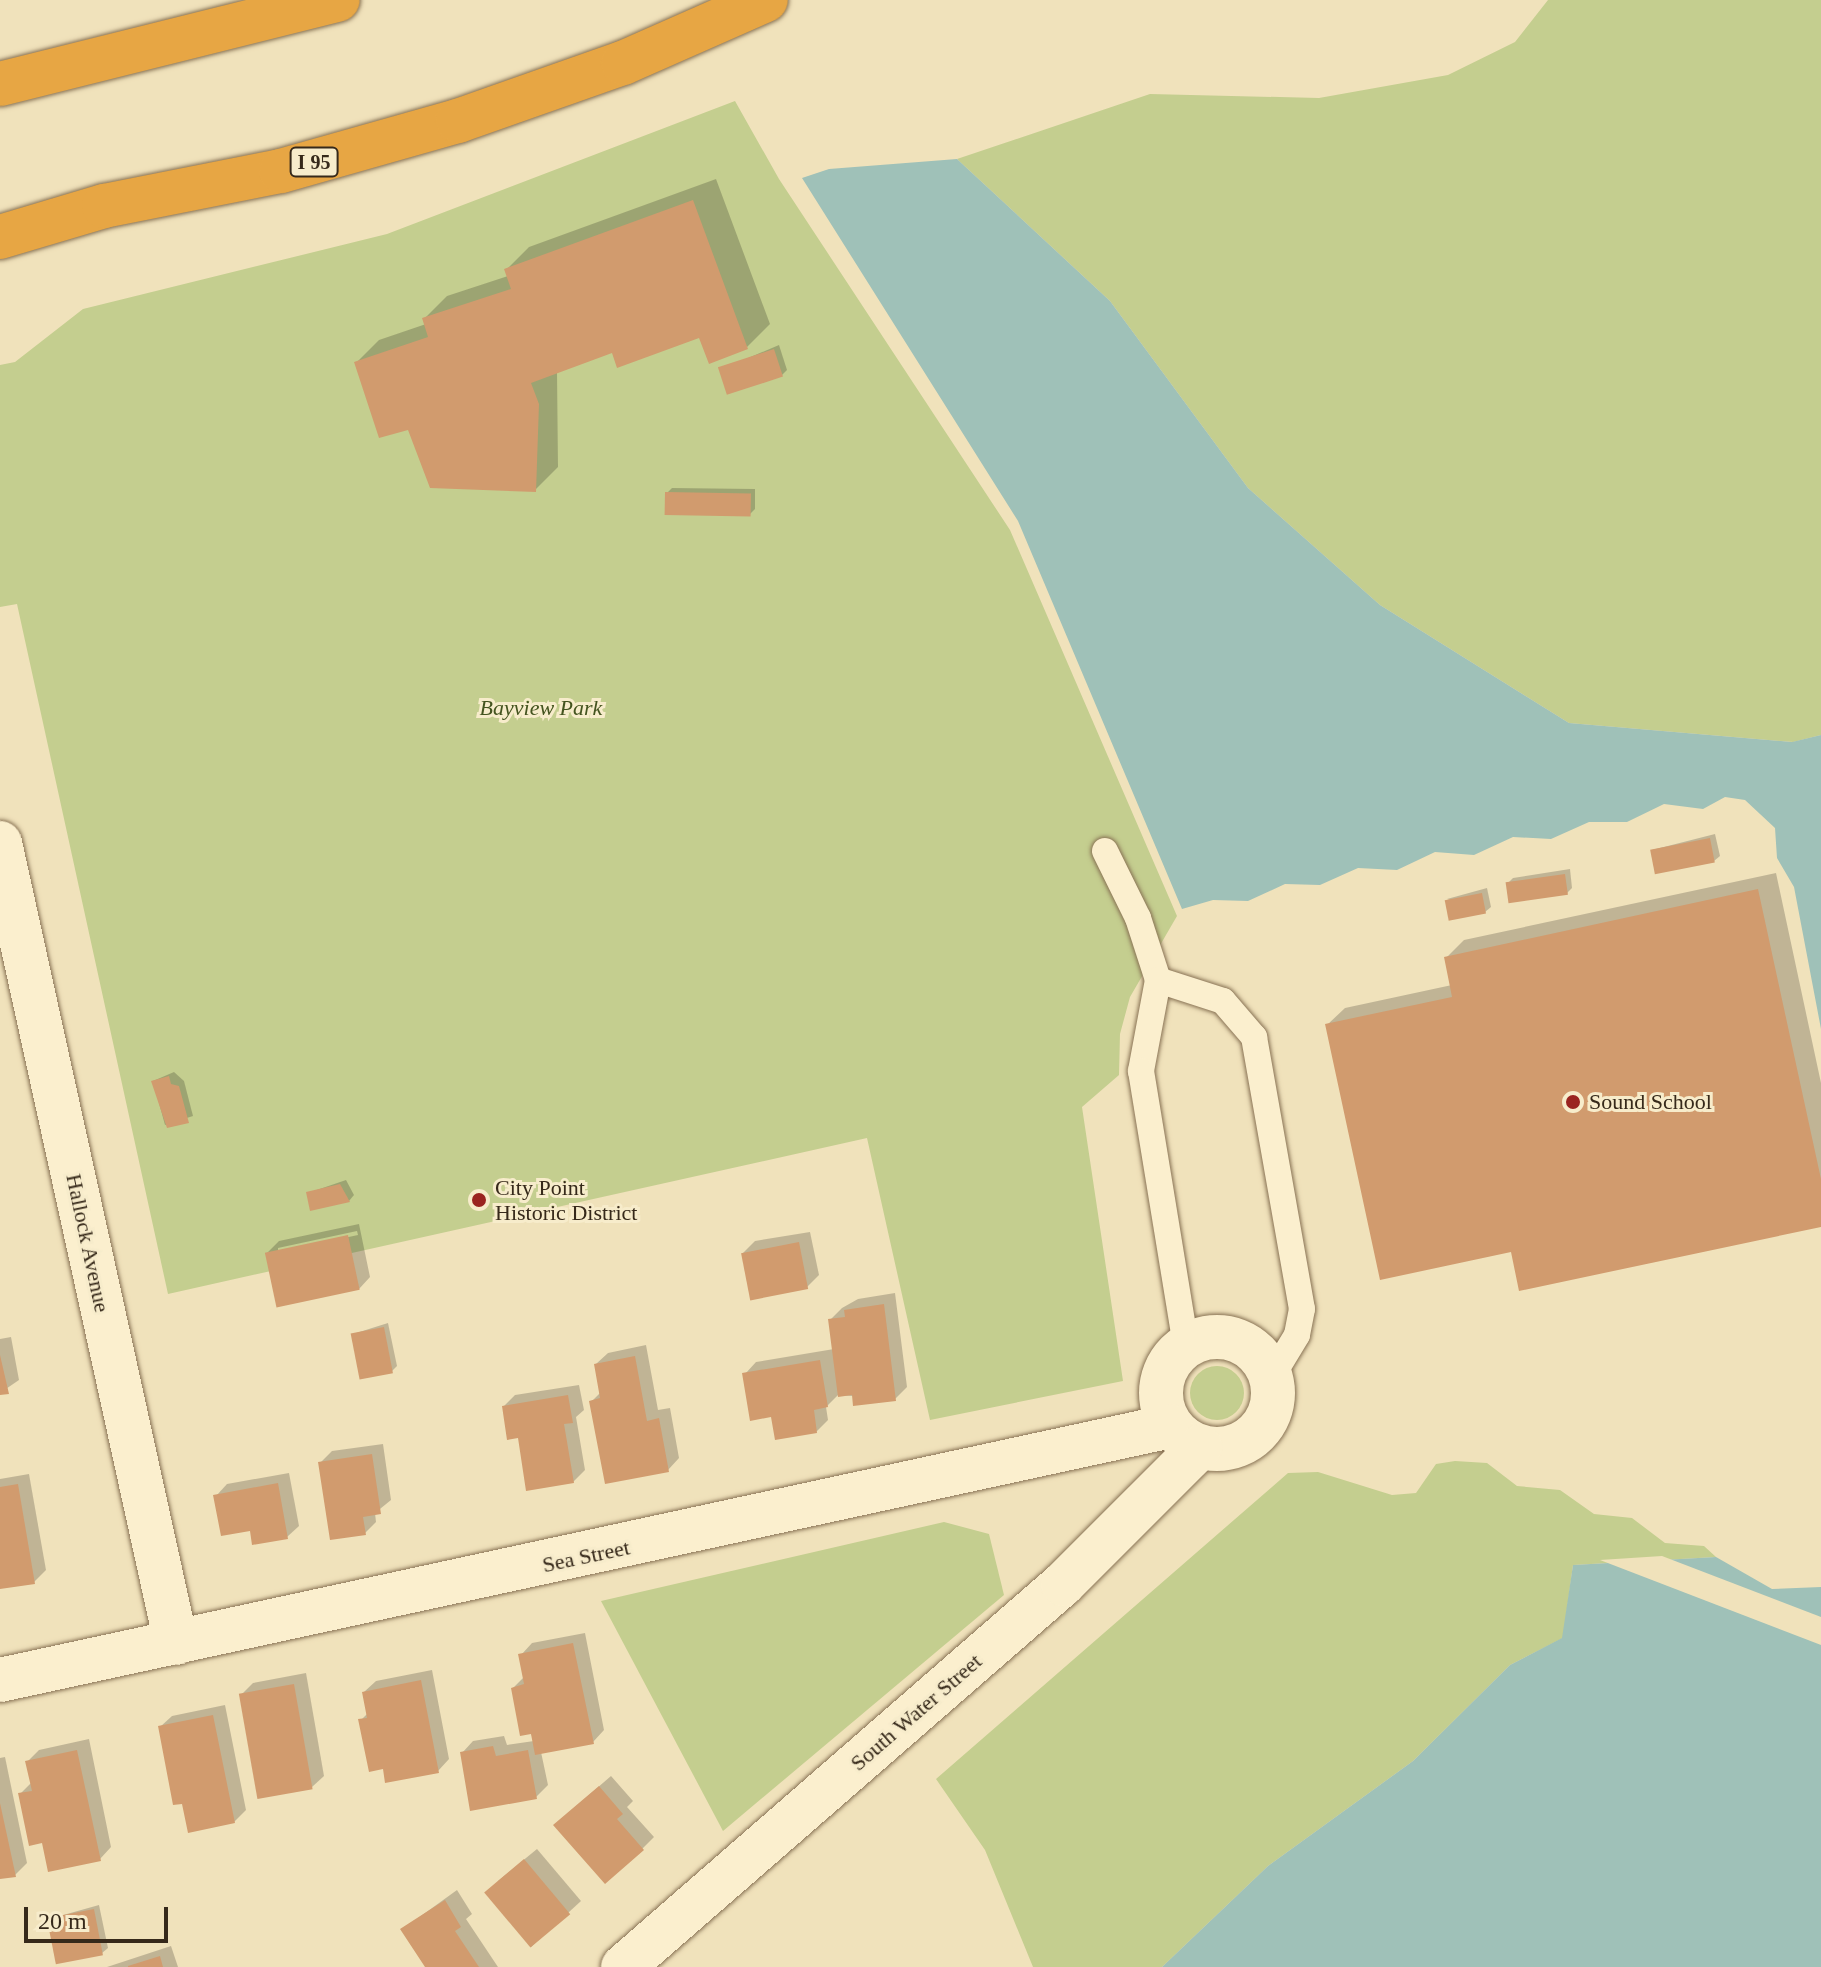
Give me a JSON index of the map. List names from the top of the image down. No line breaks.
{"streets":{"highway":["I 95"],"street":["Hallock Avenue","Sea Street","South Water Street"]},"crossings":[["Hallock Avenue","Sea Street"],["Sea Street","South Water Street"]],"parks":["Bayview Park"],"places":["Sound School","City Point Historic District"],"scale_bar":"20 m"}
